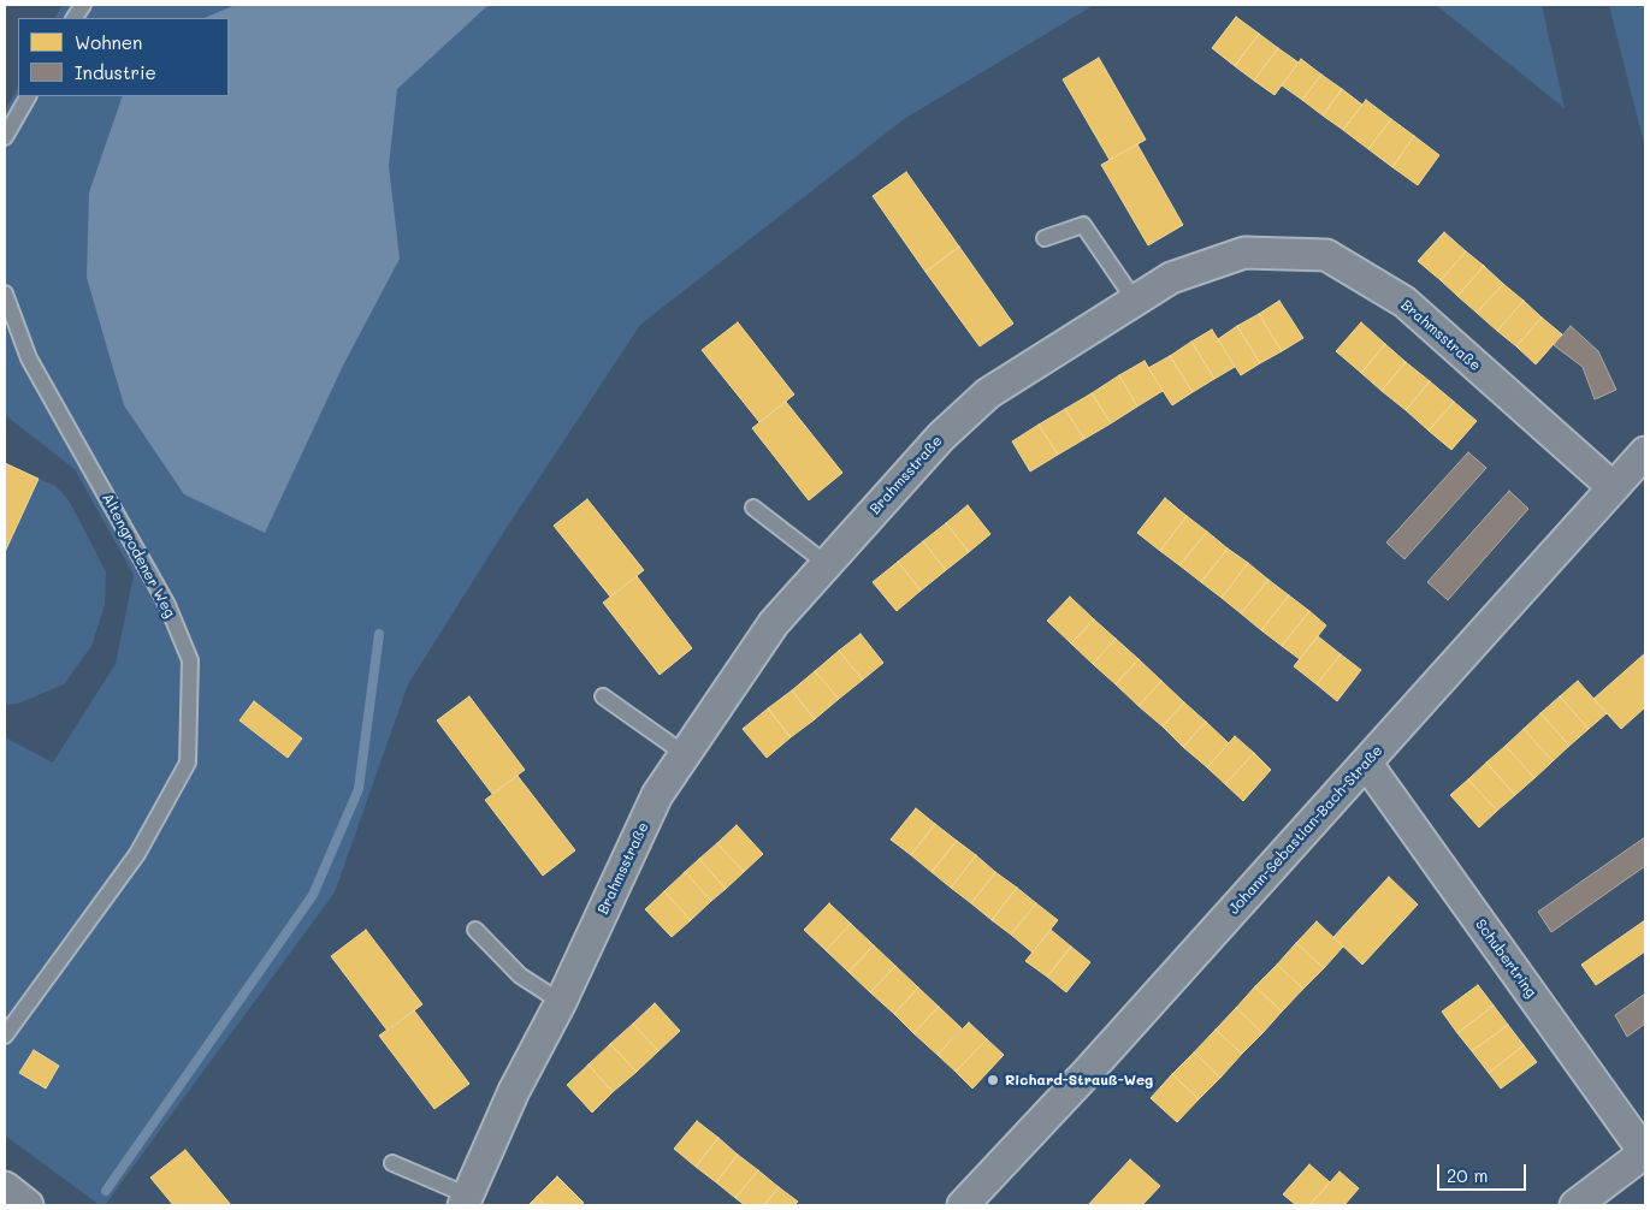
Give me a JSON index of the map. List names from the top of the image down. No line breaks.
{"streets":{"street":["Brahmsstraße","Johann-Sebastian-Bach-Straße","Schubertring"],"lane":["Altengrodener Weg"]},"crossings":[["Brahmsstraße","Johann-Sebastian-Bach-Straße"],["Johann-Sebastian-Bach-Straße","Schubertring"]],"places":["Richard-Strauß-Weg"],"legend":["Wohnen","Industrie"],"scale_bar":"20 m"}
